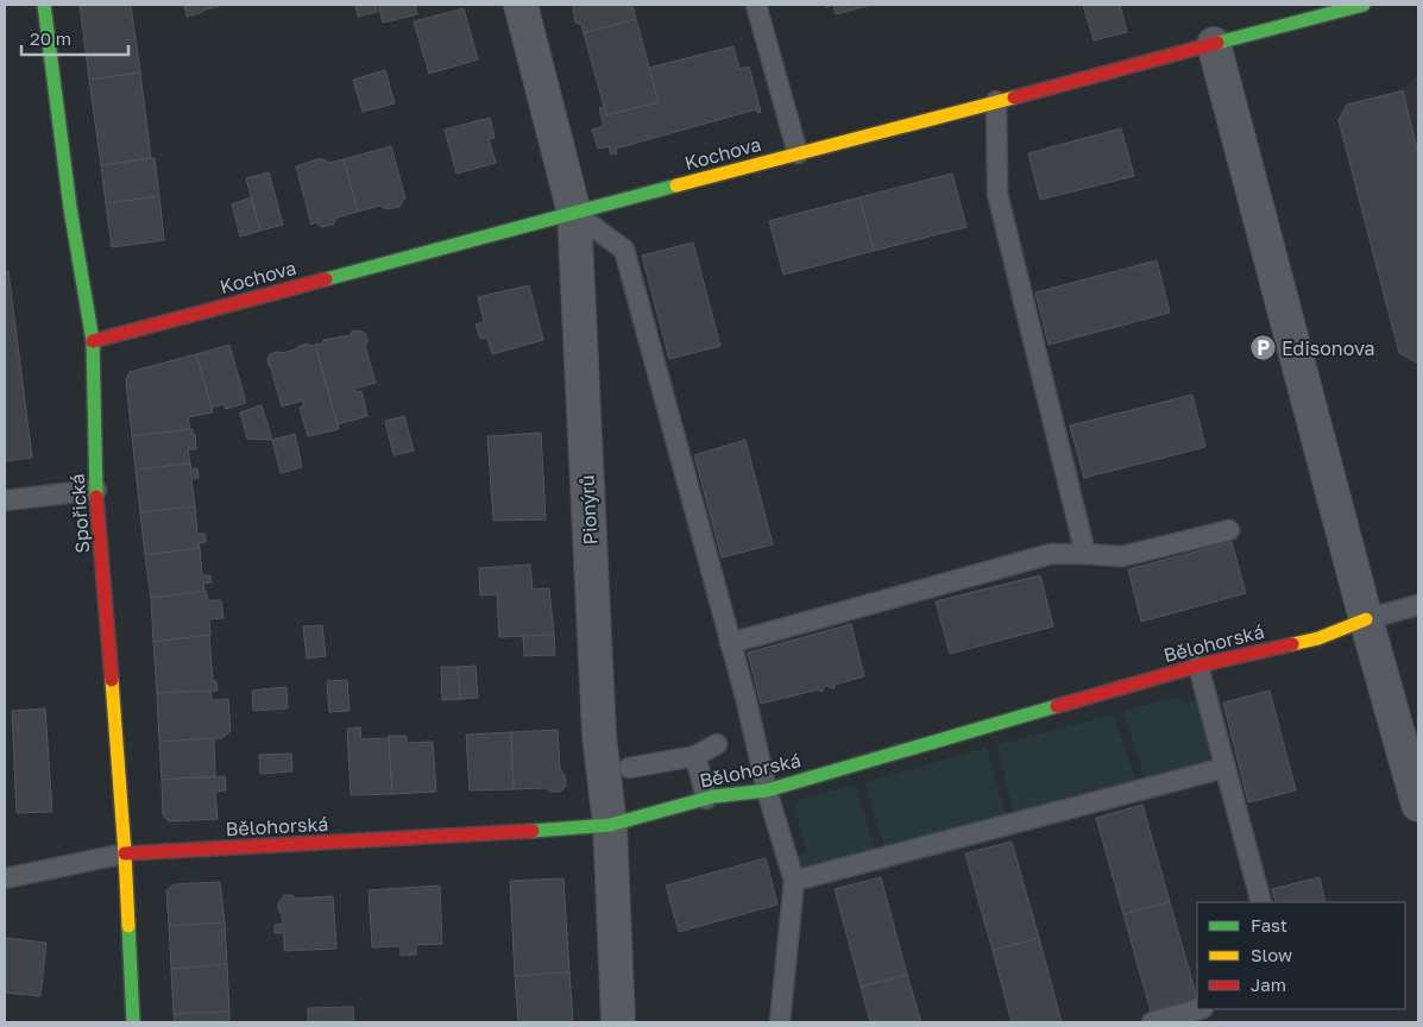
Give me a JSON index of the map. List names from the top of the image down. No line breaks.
{"streets":{"street":["Kochova","Pionýrů","Spořická","Bělohorská"]},"crossings":[["Kochova","Pionýrů"],["Kochova","Spořická"],["Pionýrů","Bělohorská"],["Spořická","Bělohorská"]],"places":{"parking":["Edisonova"]},"legend":["Fast","Slow","Jam"],"scale_bar":"20 m"}
